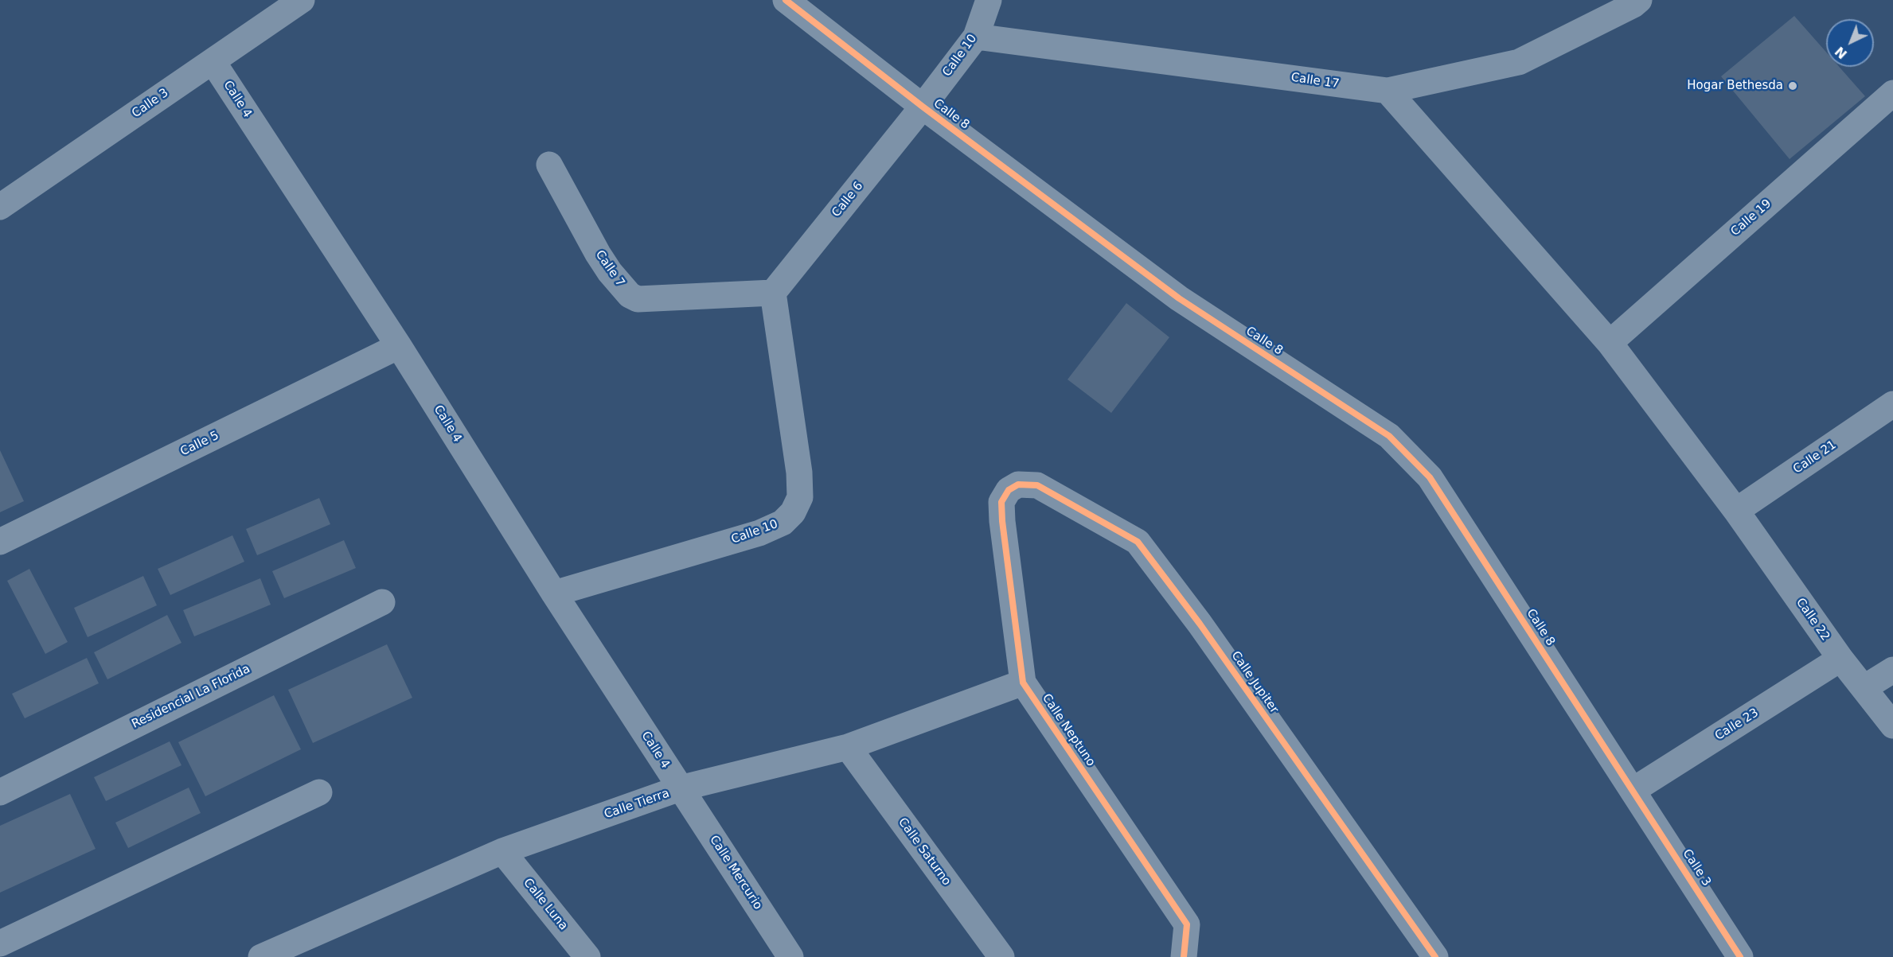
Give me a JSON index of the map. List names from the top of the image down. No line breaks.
{"streets":{"street":["Calle 10","Calle 17","Calle 4","Calle 3","Calle 8","Calle 6","Calle 19","Calle 7","Calle 5","Calle 21","Calle 22","Calle Jupiter","Residencial La Florida","Calle 23","Calle Neptuno","Calle Tierra","Calle Saturno","Calle Mercurio","Calle Luna"]},"crossings":[["Calle 10","Calle 17"],["Calle 10","Calle 4"],["Calle 10","Calle 8"],["Calle 10","Calle 6"],["Calle 10","Calle 7"],["Calle 17","Calle 22"],["Calle 4","Calle 3"],["Calle 4","Calle 5"],["Calle 4","Calle Tierra"],["Calle 4","Calle Mercurio"],["Calle 3","Calle 8"],["Calle 3","Calle 23"],["Calle 8","Calle 6"],["Calle 8","Calle 23"],["Calle 6","Calle 7"],["Calle 19","Calle 22"],["Calle 21","Calle 22"],["Calle 22","Calle 23"],["Calle Jupiter","Calle Neptuno"],["Calle Neptuno","Calle Tierra"],["Calle Tierra","Calle Saturno"],["Calle Tierra","Calle Mercurio"],["Calle Tierra","Calle Luna"]],"places":["Hogar Bethesda"],"north":"bottom left"}
